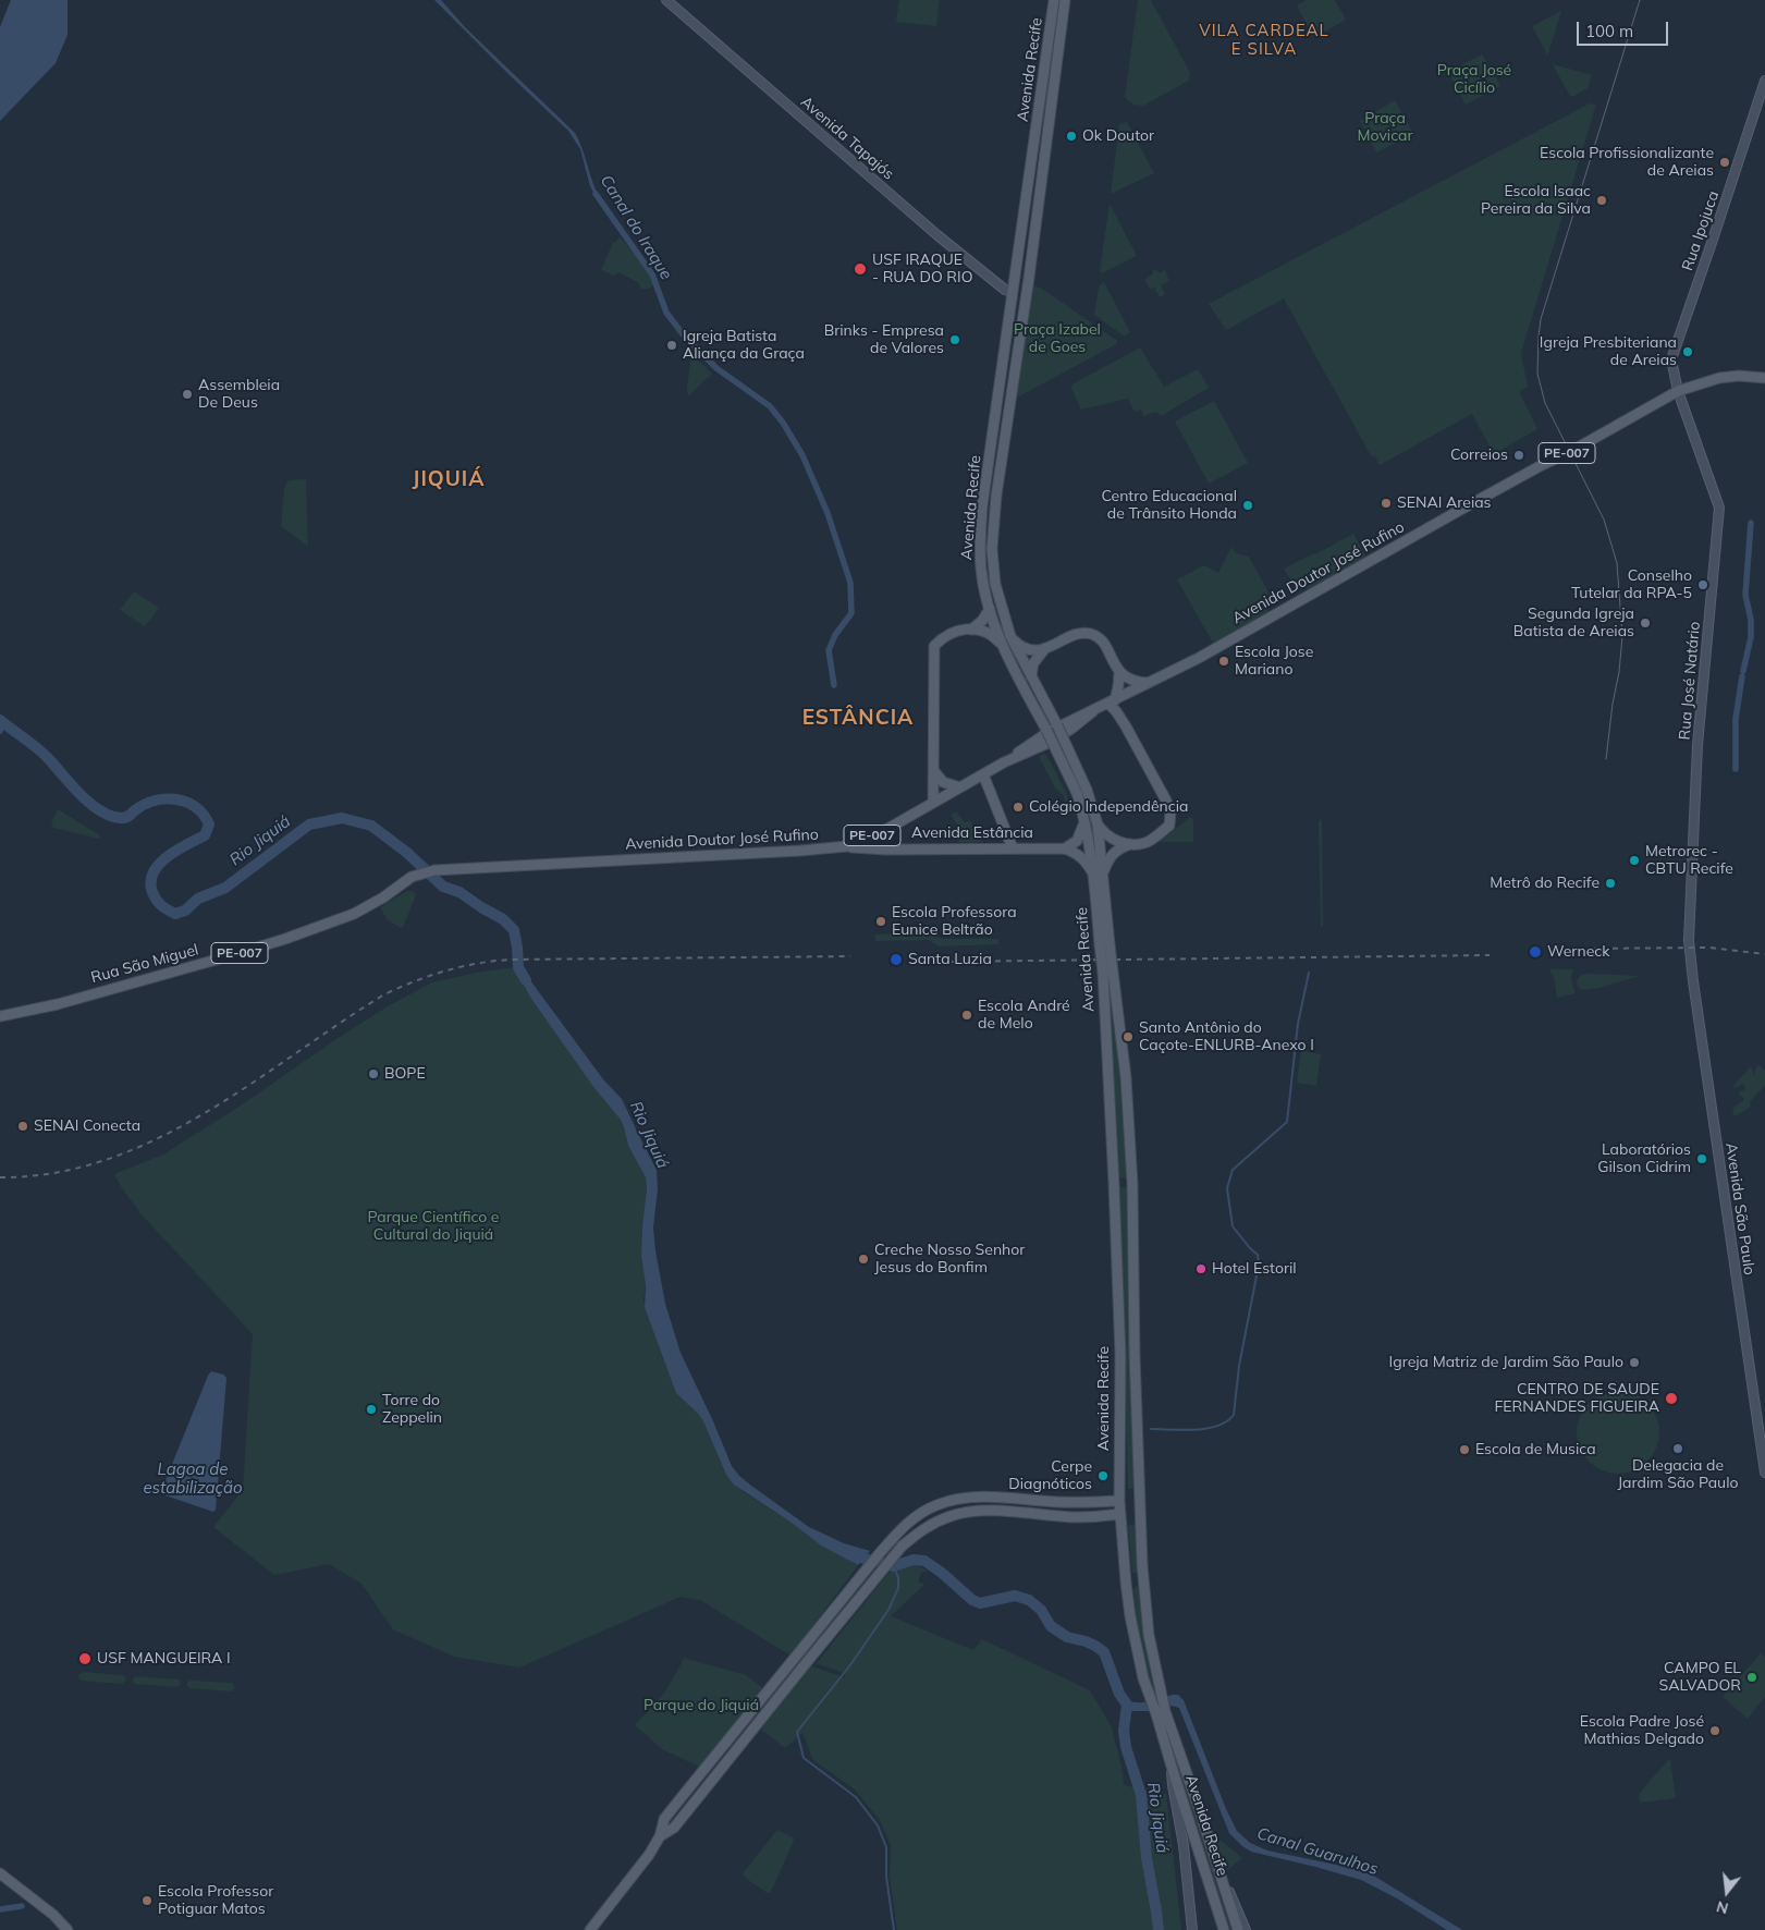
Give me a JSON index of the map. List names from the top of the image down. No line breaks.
{"streets":{"main road":["Avenida Recife","Avenida Tapajós","Rua Ipojuca","PE-007","Avenida Doutor José Rufino","Rua José Natário","Avenida Estância","Rua São Miguel","Avenida São Paulo"]},"crossings":[["Avenida Recife","Avenida Tapajós"],["Rua Ipojuca","Avenida Doutor José Rufino"],["Rua Ipojuca","Rua José Natário"],["Avenida Doutor José Rufino","Rua José Natário"],["Avenida Doutor José Rufino","Avenida Estância"],["Avenida Doutor José Rufino","Rua São Miguel"],["Rua José Natário","Avenida São Paulo"]],"districts":["VILA CARDEAL E SILVA","JIQUIÁ","ESTÂNCIA"],"water":["Canal do Iraque","Rio Jiquiá","Lagoa de estabilização","Canal Guarulhos"],"parks":["Praça José Cicílio","Praça Movicar","Praça Izabel de Goes","Parque Científico e Cultural do Jiquiá","Parque do Jiquiá"],"places":["Ok Doutor","Escola Profissionalizante de Areias","Escola Isaac Pereira da Silva","USF IRAQUE - RUA DO RIO","Brinks - Empresa de Valores","Igreja Batista Aliança da Graça","Igreja Presbiteriana de Areias","Assembleia De Deus","Correios","SENAI Areias","Centro Educacional de Trânsito Honda","Conselho Tutelar da RPA-5","Segunda Igreja Batista de Areias","Escola Jose Mariano","Colégio Independência","Metrorec - CBTU Recife","Metrô do Recife","Escola Professora Eunice Beltrão","Werneck","Santa Luzia","Escola André de Melo","Santo Antônio do Caçote-ENLURB-Anexo I","BOPE","SENAI Conecta","Laboratórios Gilson Cidrim","Creche Nosso Senhor Jesus do Bonfim","Hotel Estoril","Igreja Matriz de Jardim São Paulo","CENTRO DE SAUDE FERNANDES FIGUEIRA","Torre do Zeppelin","Delegacia de Jardim São Paulo","Escola de Musica","Cerpe Diagnóticos","USF MANGUEIRA I","CAMPO EL SALVADOR","Escola Padre José Mathias Delgado","Escola Professor Potiguar Matos"],"scale_bar":"100 m","north":"bottom"}
